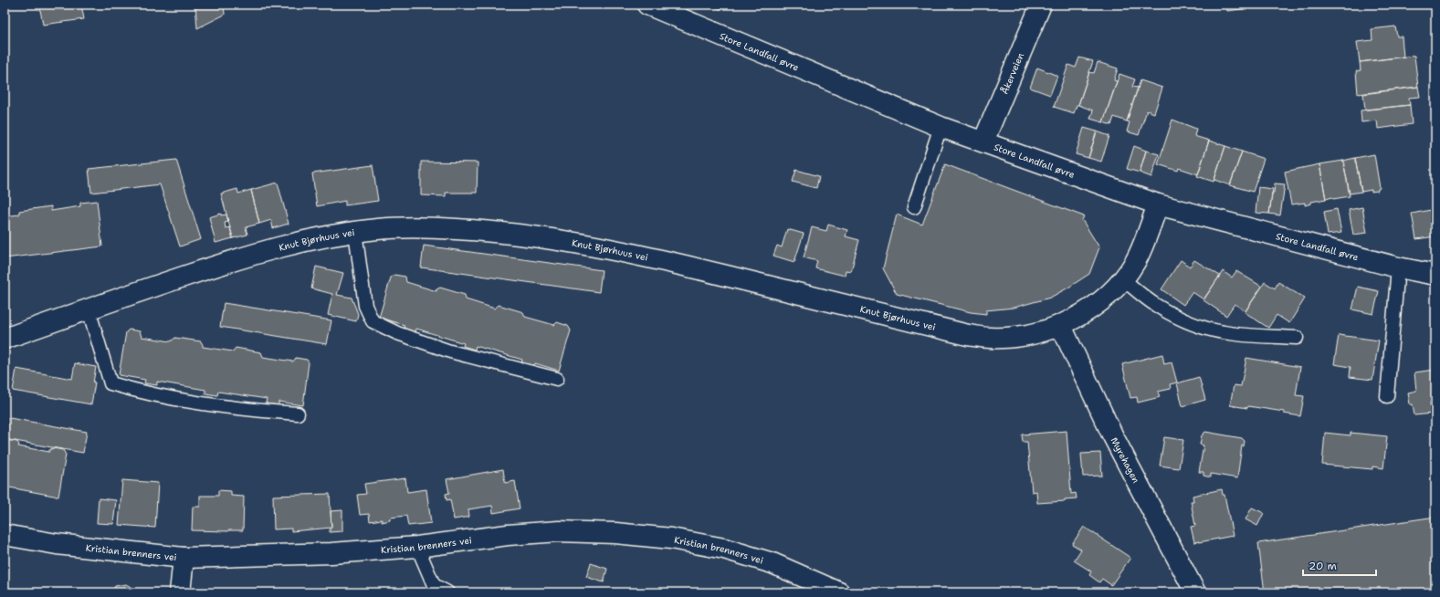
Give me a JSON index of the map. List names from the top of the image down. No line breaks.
{"streets":{"street":["Store Landfall øvre","Åkerveien","Knut Bjørhuus vei","Myrehagen","Kristian brenners vei"]},"crossings":[["Store Landfall øvre","Åkerveien"],["Store Landfall øvre","Knut Bjørhuus vei"],["Knut Bjørhuus vei","Myrehagen"]],"scale_bar":"20 m"}
